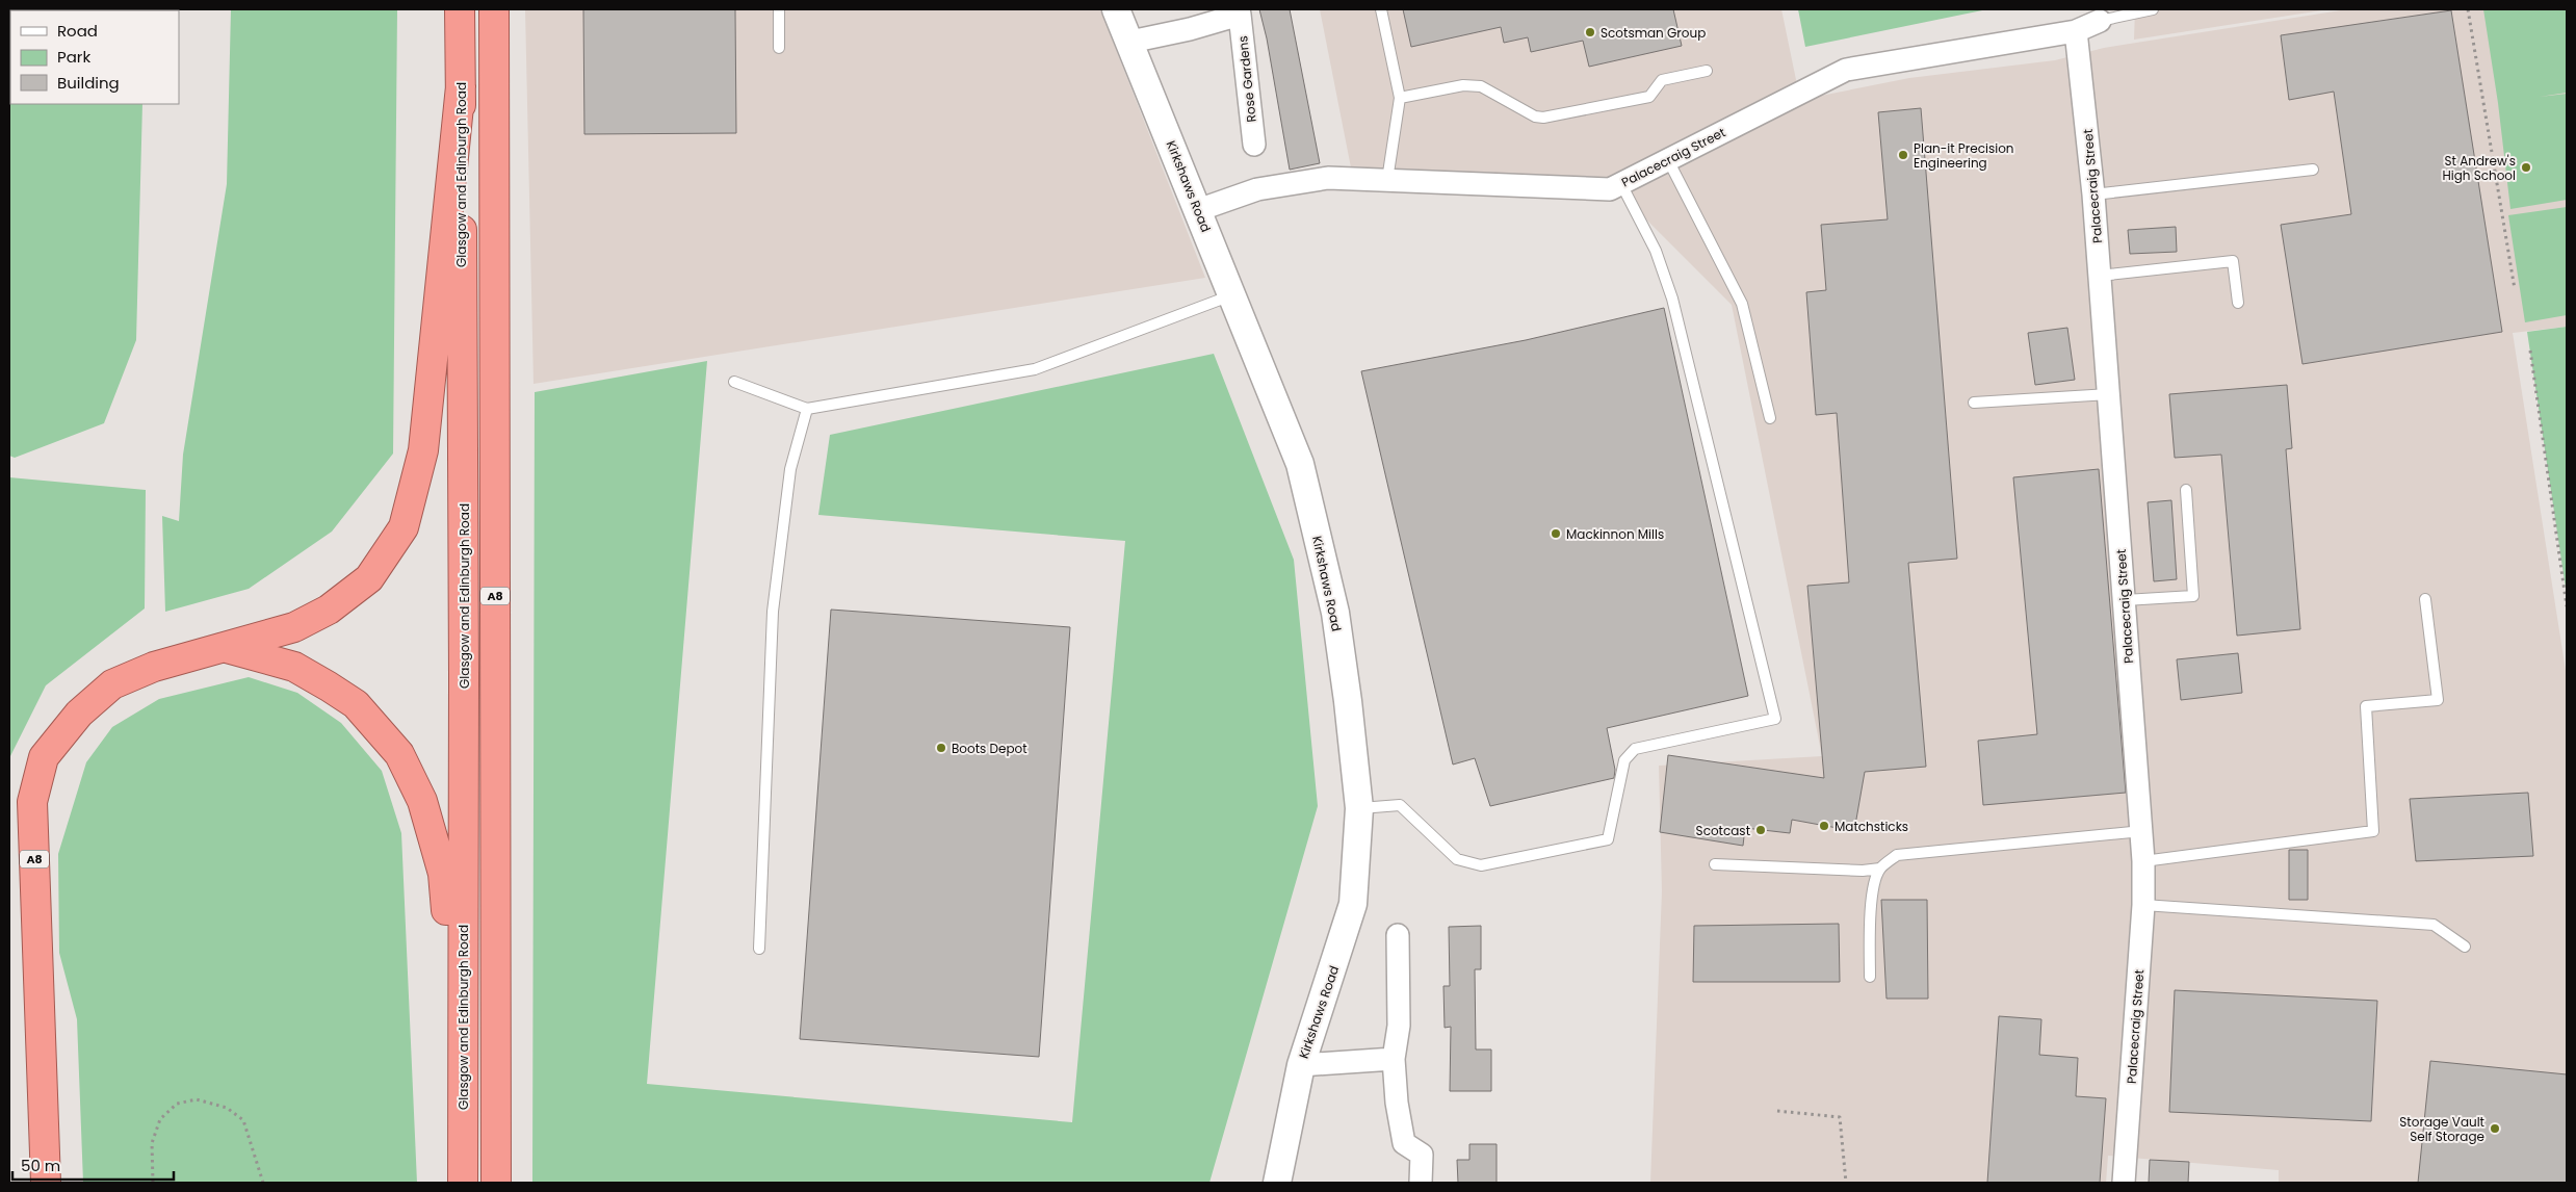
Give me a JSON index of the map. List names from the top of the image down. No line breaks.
{"streets":{"highway":["Glasgow and Edinburgh Road","A8"],"street":["Rose Gardens","Palacecraig Street","Kirkshaws Road"]},"crossings":[["Rose Gardens","Kirkshaws Road"],["Palacecraig Street","Kirkshaws Road"],["Glasgow and Edinburgh Road","A8"]],"places":["Scotsman Group","Plan-it Precision Engineering","St Andrew's High School","Mackinnon Mills","Boots Depot","Matchsticks","Scotcast","Storage Vault Self Storage"],"legend":["Road","Park","Building"],"scale_bar":"50 m"}
